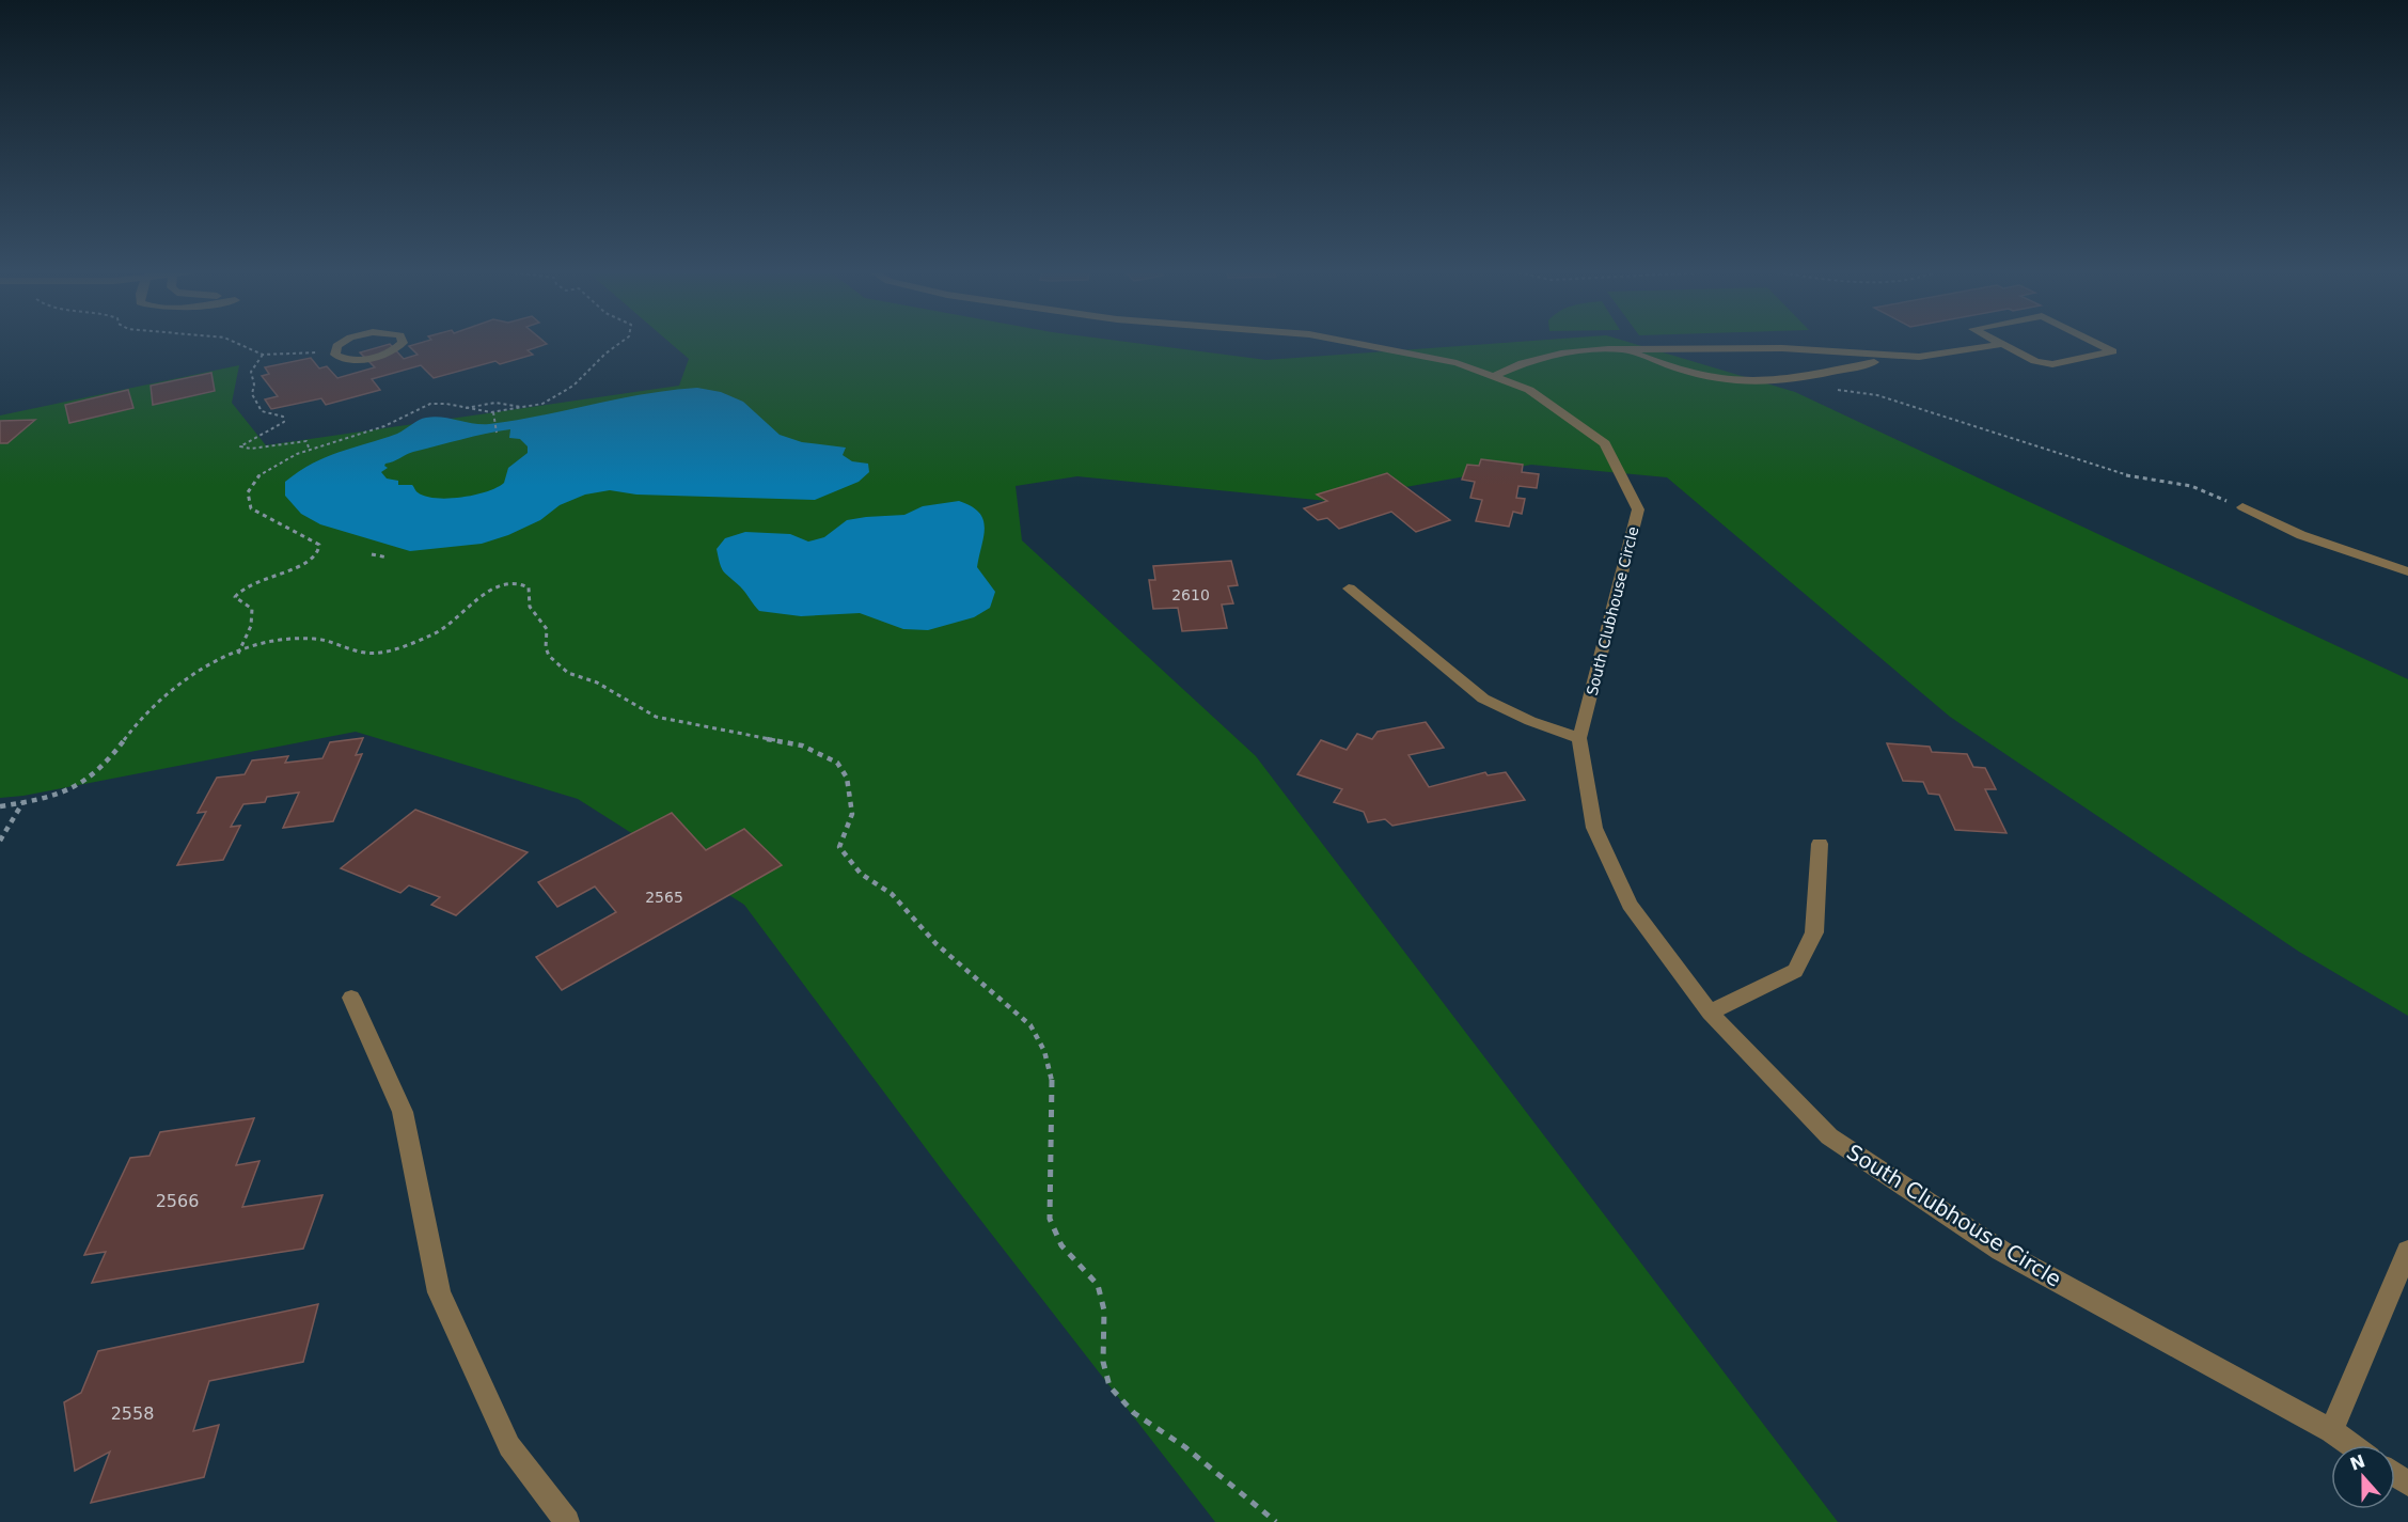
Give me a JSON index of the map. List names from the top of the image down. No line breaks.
{"streets":{"street":["South Clubhouse Circle"]},"house_numbers":["2610","2565","2566","2558"],"north":"top"}
